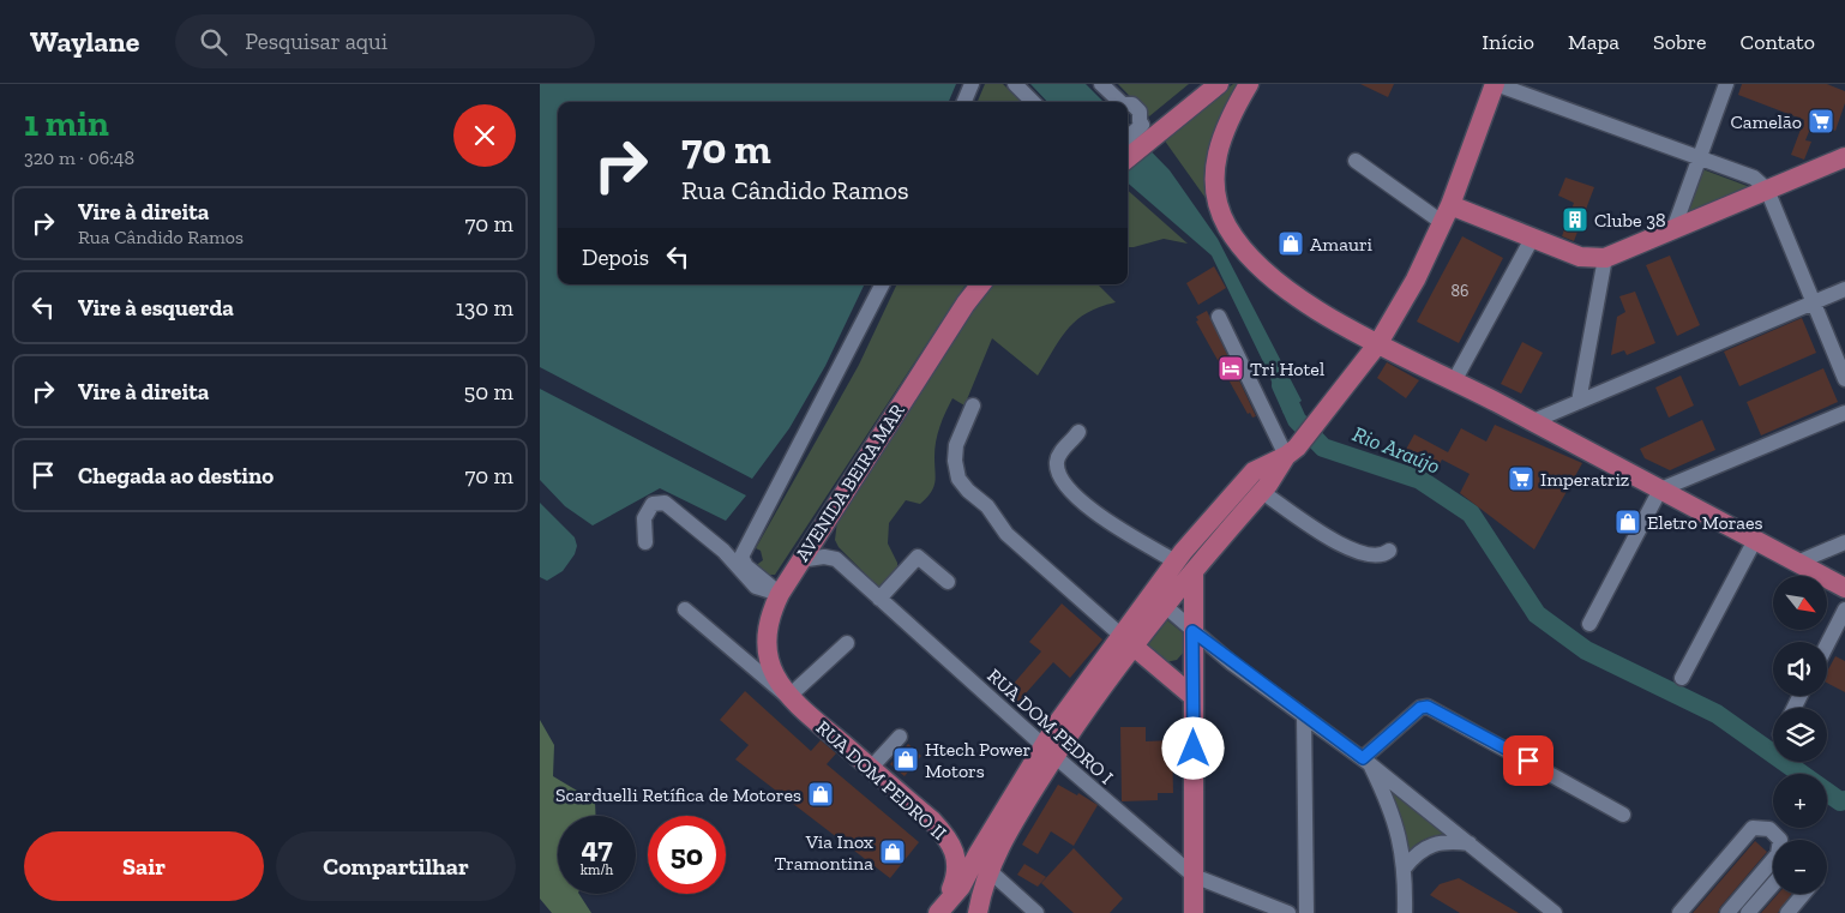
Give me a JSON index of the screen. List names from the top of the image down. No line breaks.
{"streets":{"main road":["AVENIDA BEIRA MAR","RUA DOM PEDRO II"],"street":["RUA DOM PEDRO I"]},"crossings":[["AVENIDA BEIRA MAR","RUA DOM PEDRO I"],["AVENIDA BEIRA MAR","RUA DOM PEDRO II"]],"water":["Rio Araújo"],"places":{"supermarket":["Camelão","Imperatriz"],"building":["Clube 38"],"shop":["Amauri","Eletro Moraes","Htech Power Motors","Scarduelli Retífica de Motores","Via Inox Tramontina"],"hotel":["Tri Hotel"]},"house_numbers":["86"],"north":"bottom right","page":{"header":"Waylane","search":"Pesquisar aqui","nav":["Início","Mapa","Sobre","Contato"],"heading":["1 min","320 m · 06:48"],"turn":["70 m","Rua Cândido Ramos"],"list":[{"name":"Vire à direita","note":"Rua Cândido Ramos","value":"70 m"},{"name":"Vire à esquerda","value":"130 m"},{"name":"Vire à direita","value":"50 m"},{"name":"Chegada ao destino","value":"70 m"}],"then":"Depois","map_buttons":["+","−"],"speed":"47 km/h","limit":"50","buttons":["Sair","Compartilhar"]}}
